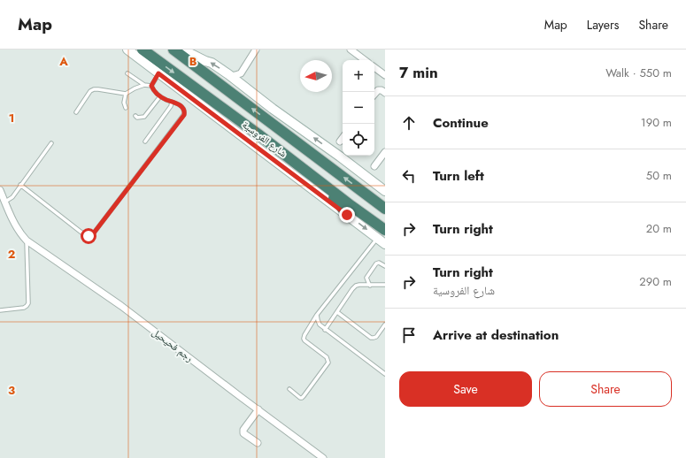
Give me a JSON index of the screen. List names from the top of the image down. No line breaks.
{"streets":{"highway":["شارع الفروسية"],"street":["رجم فحيحيل"]},"north":"left","page":{"header":"Map","nav":["Map","Layers","Share"],"heading":["7 min","Walk · 550 m"],"map_buttons":["+","−"],"list":[["Continue","190 m"],["Turn left","50 m"],["Turn right","20 m"],["Turn right","شارع الفروسية","290 m"],"Arrive at destination"],"buttons":["Save","Share"]},"grid":{"columns":["A","B"],"rows":["1","2","3"]}}
